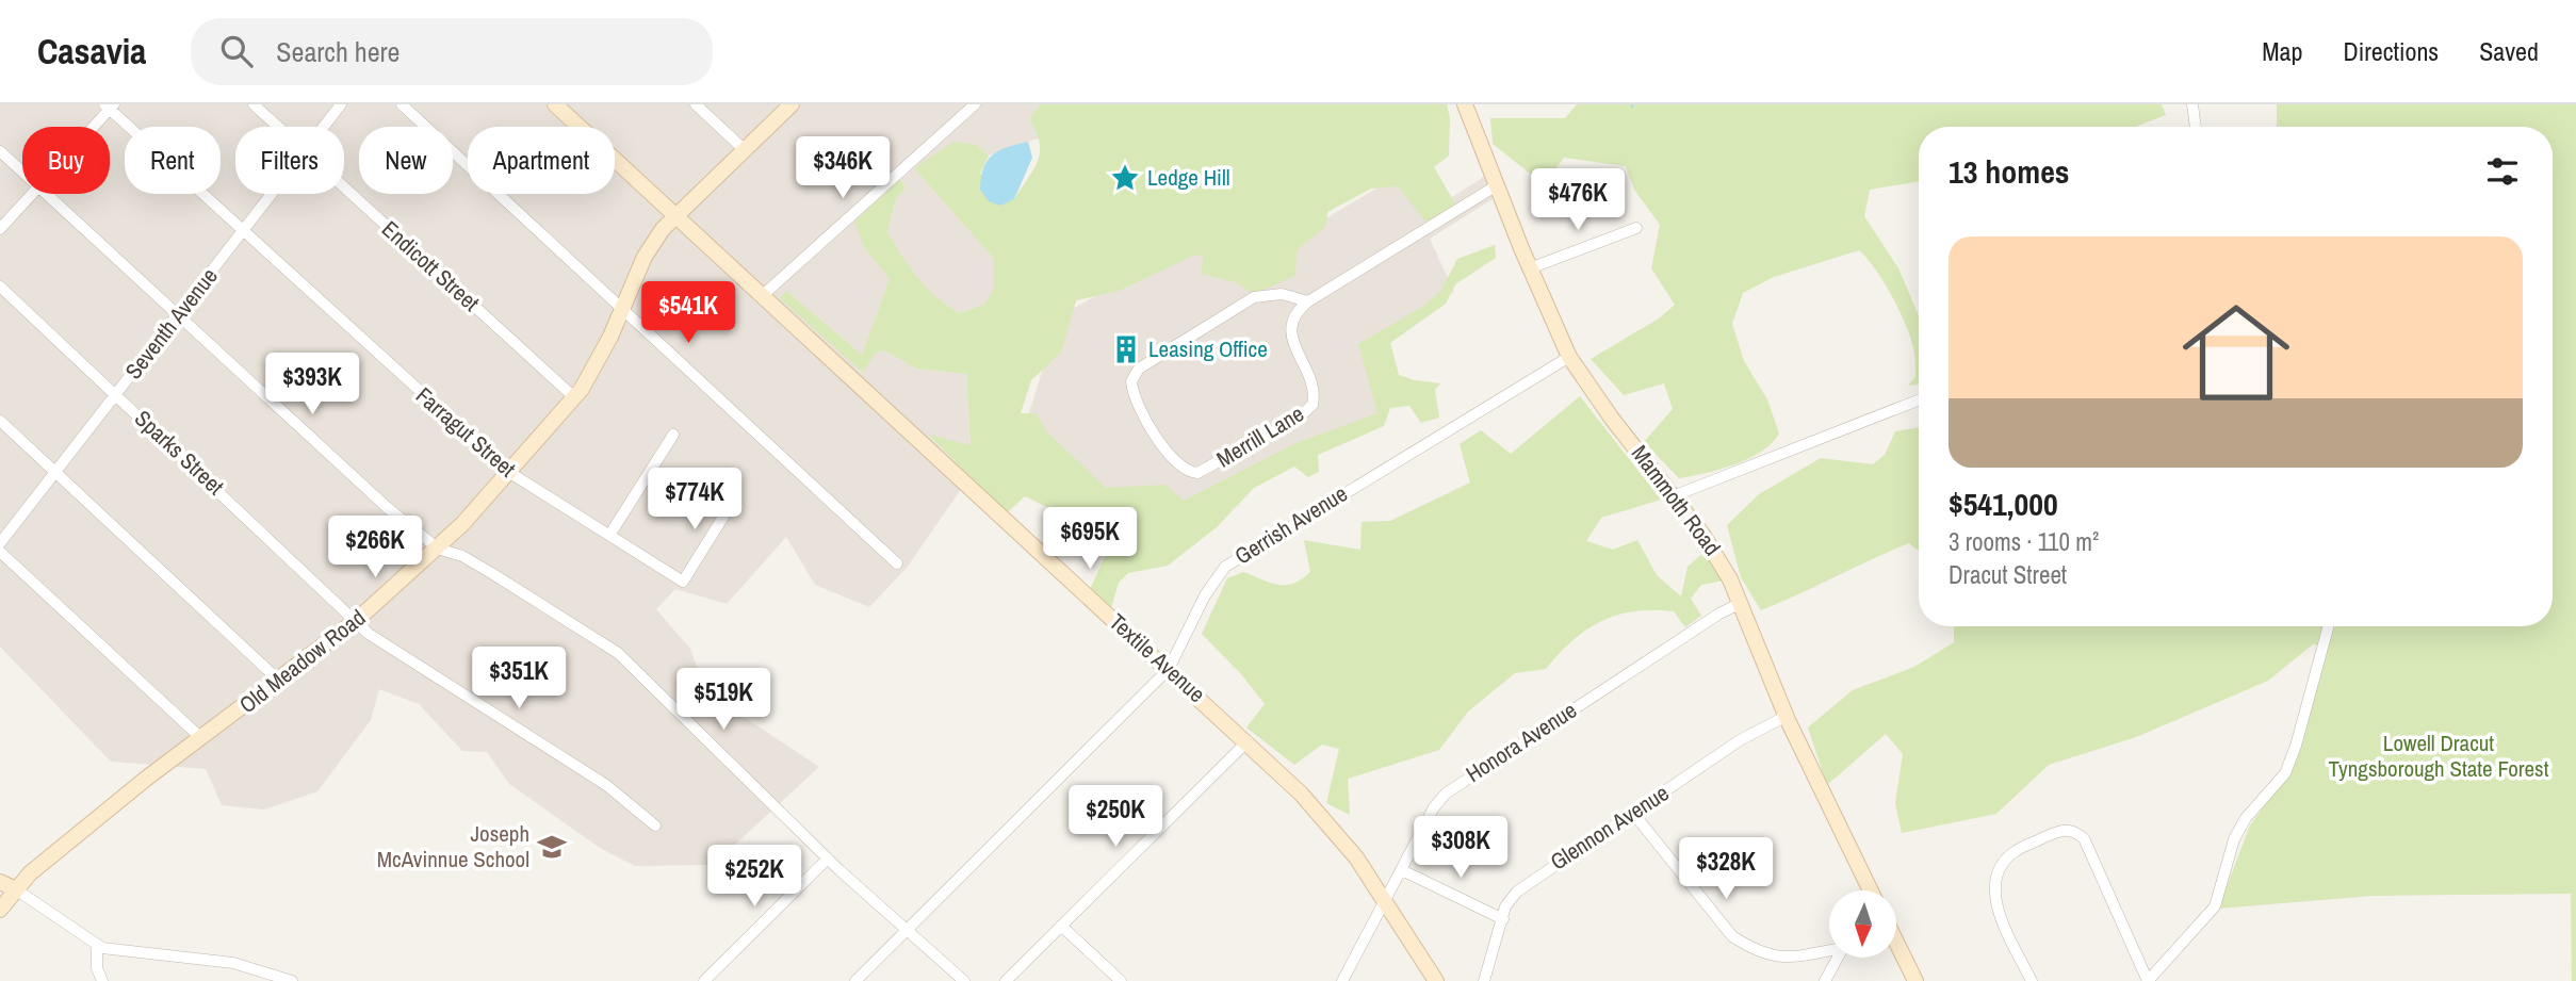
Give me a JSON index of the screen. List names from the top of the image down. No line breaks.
{"streets":{"main road":["Mammoth Road","Textile Avenue","Old Meadow Road"],"street":["Endicott Street","Seventh Avenue","Farragut Street","Merrill Lane","Sparks Street","Gerrish Avenue","Honora Avenue","Glennon Avenue"]},"crossings":[["Endicott Street","Old Meadow Road"],["Seventh Avenue","Farragut Street"],["Seventh Avenue","Sparks Street"],["Farragut Street","Old Meadow Road"],["Sparks Street","Old Meadow Road"],["Mammoth Road","Gerrish Avenue"],["Mammoth Road","Honora Avenue"],["Mammoth Road","Glennon Avenue"],["Gerrish Avenue","Textile Avenue"],["Textile Avenue","Old Meadow Road"],["Textile Avenue","Honora Avenue"]],"parks":["Lowell Dracut Tyngsborough State Forest"],"places":{"place":["Ledge Hill"],"building":["Leasing Office"],"school or university":["Joseph McAvinnue School"]},"north":"bottom","page":{"header":"Casavia","search":"Search here","nav":["Map","Directions","Saved"],"chip":["Buy","Rent","Filters","New","Apartment"],"heading":"13 homes","price":["$346K","$476K","$541K","$393K","$774K","$695K","$266K","$351K","$519K","$250K","$308K","$328K","$252K"],"list":[{"name":"$541,000","note":"3 rooms · 110 m² · Dracut Street"}]}}
